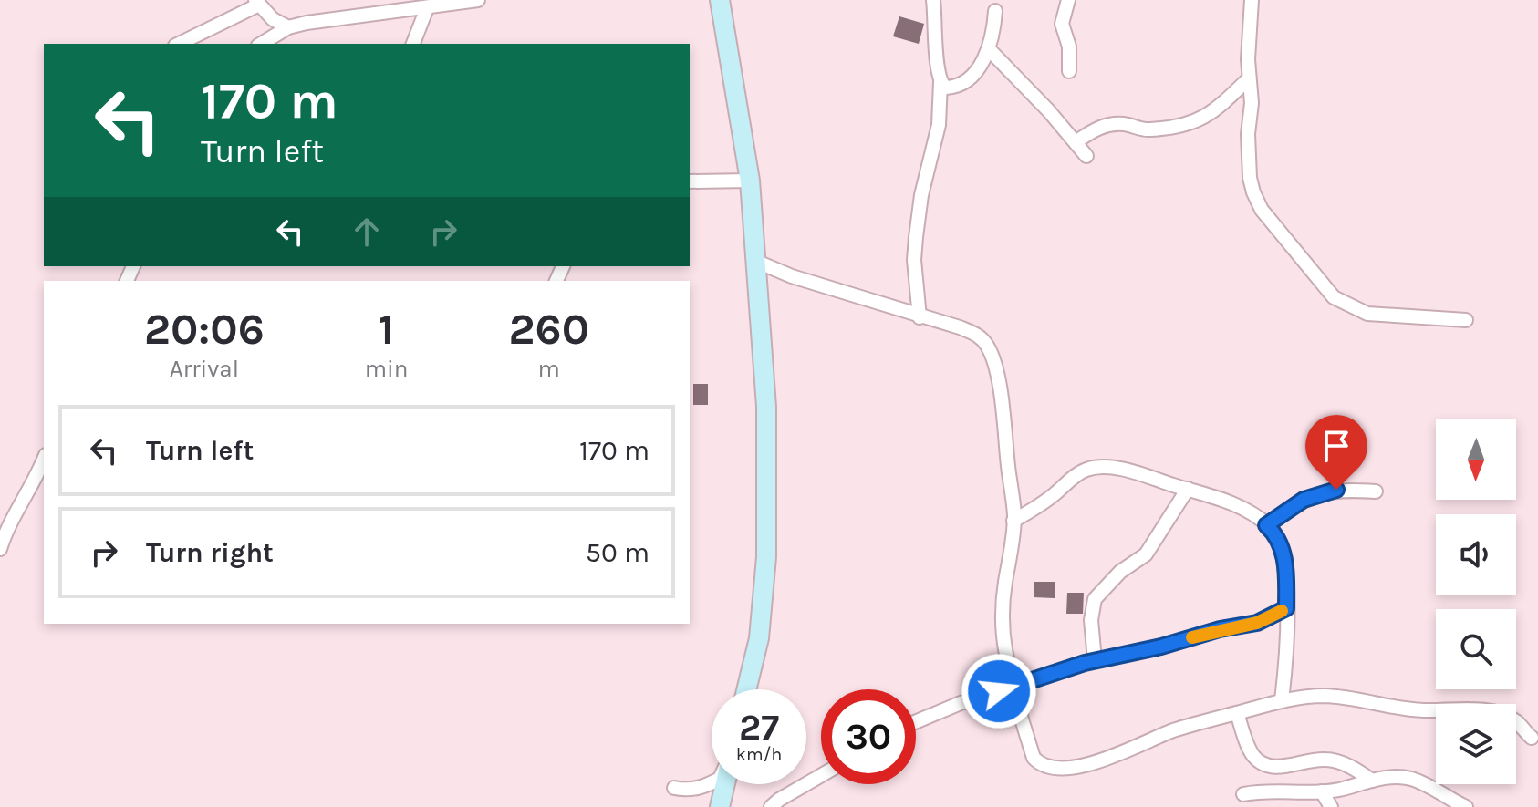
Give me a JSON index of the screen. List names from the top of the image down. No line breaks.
{"north":"bottom","page":{"turn":["170 m","Turn left"],"eta":["20:06","Arrival","1","min","260","m"],"list":[{"name":"Turn left","value":"170 m"},{"name":"Turn right","value":"50 m"}],"speed":"27 km/h","limit":"30"}}
